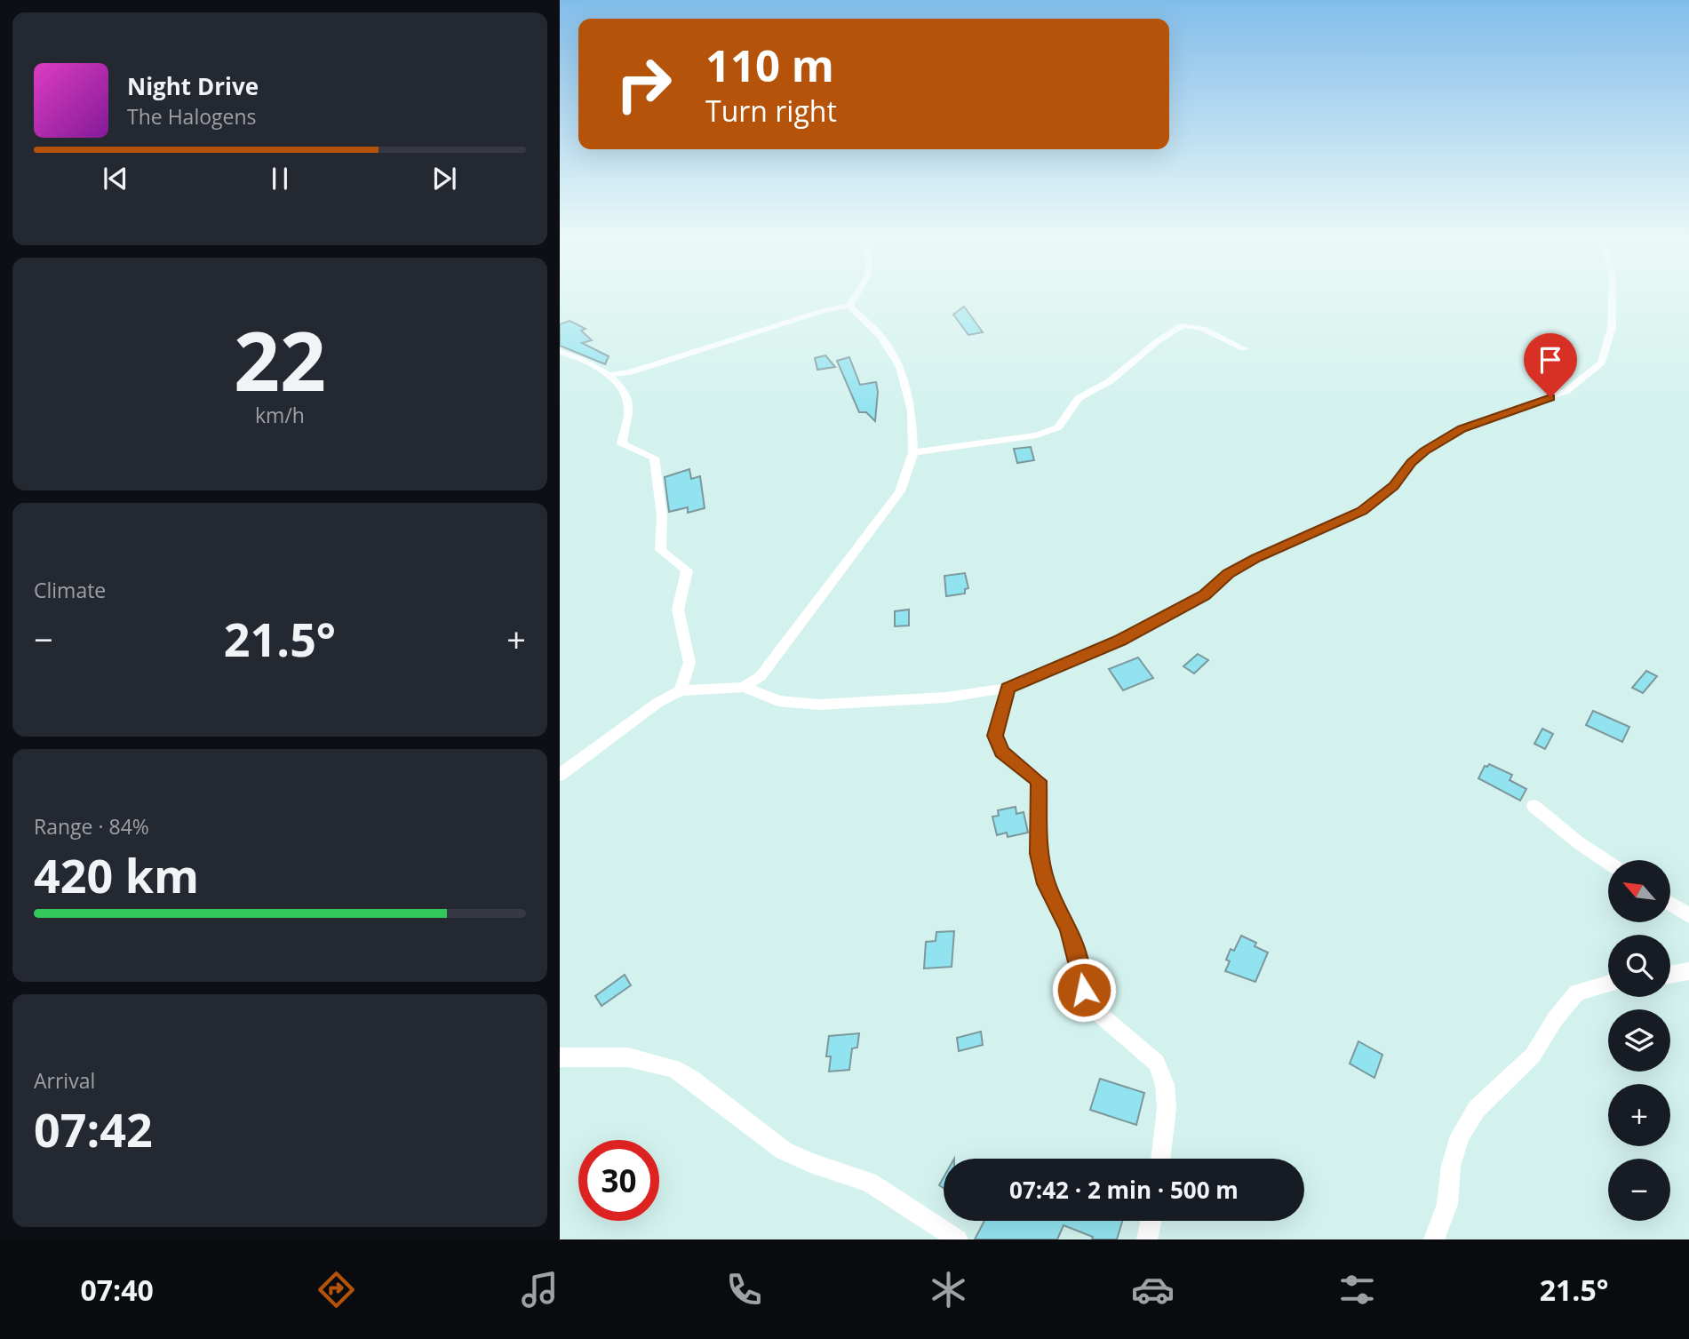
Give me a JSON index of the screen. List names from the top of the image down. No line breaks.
{"north":"top left","page":{"turn":["110 m","Turn right"],"song":["Night Drive","The Halogens"],"tile":[["22","km/h"],"Climate",["Range · 84%","420 km"],["Arrival","07:42"]],"heat":["−","21.5°","+"],"map_buttons":["+","−"],"limit":"30","trip":"07:42 · 2 min · 500 m","tabs":["07:40","21.5°"]}}
